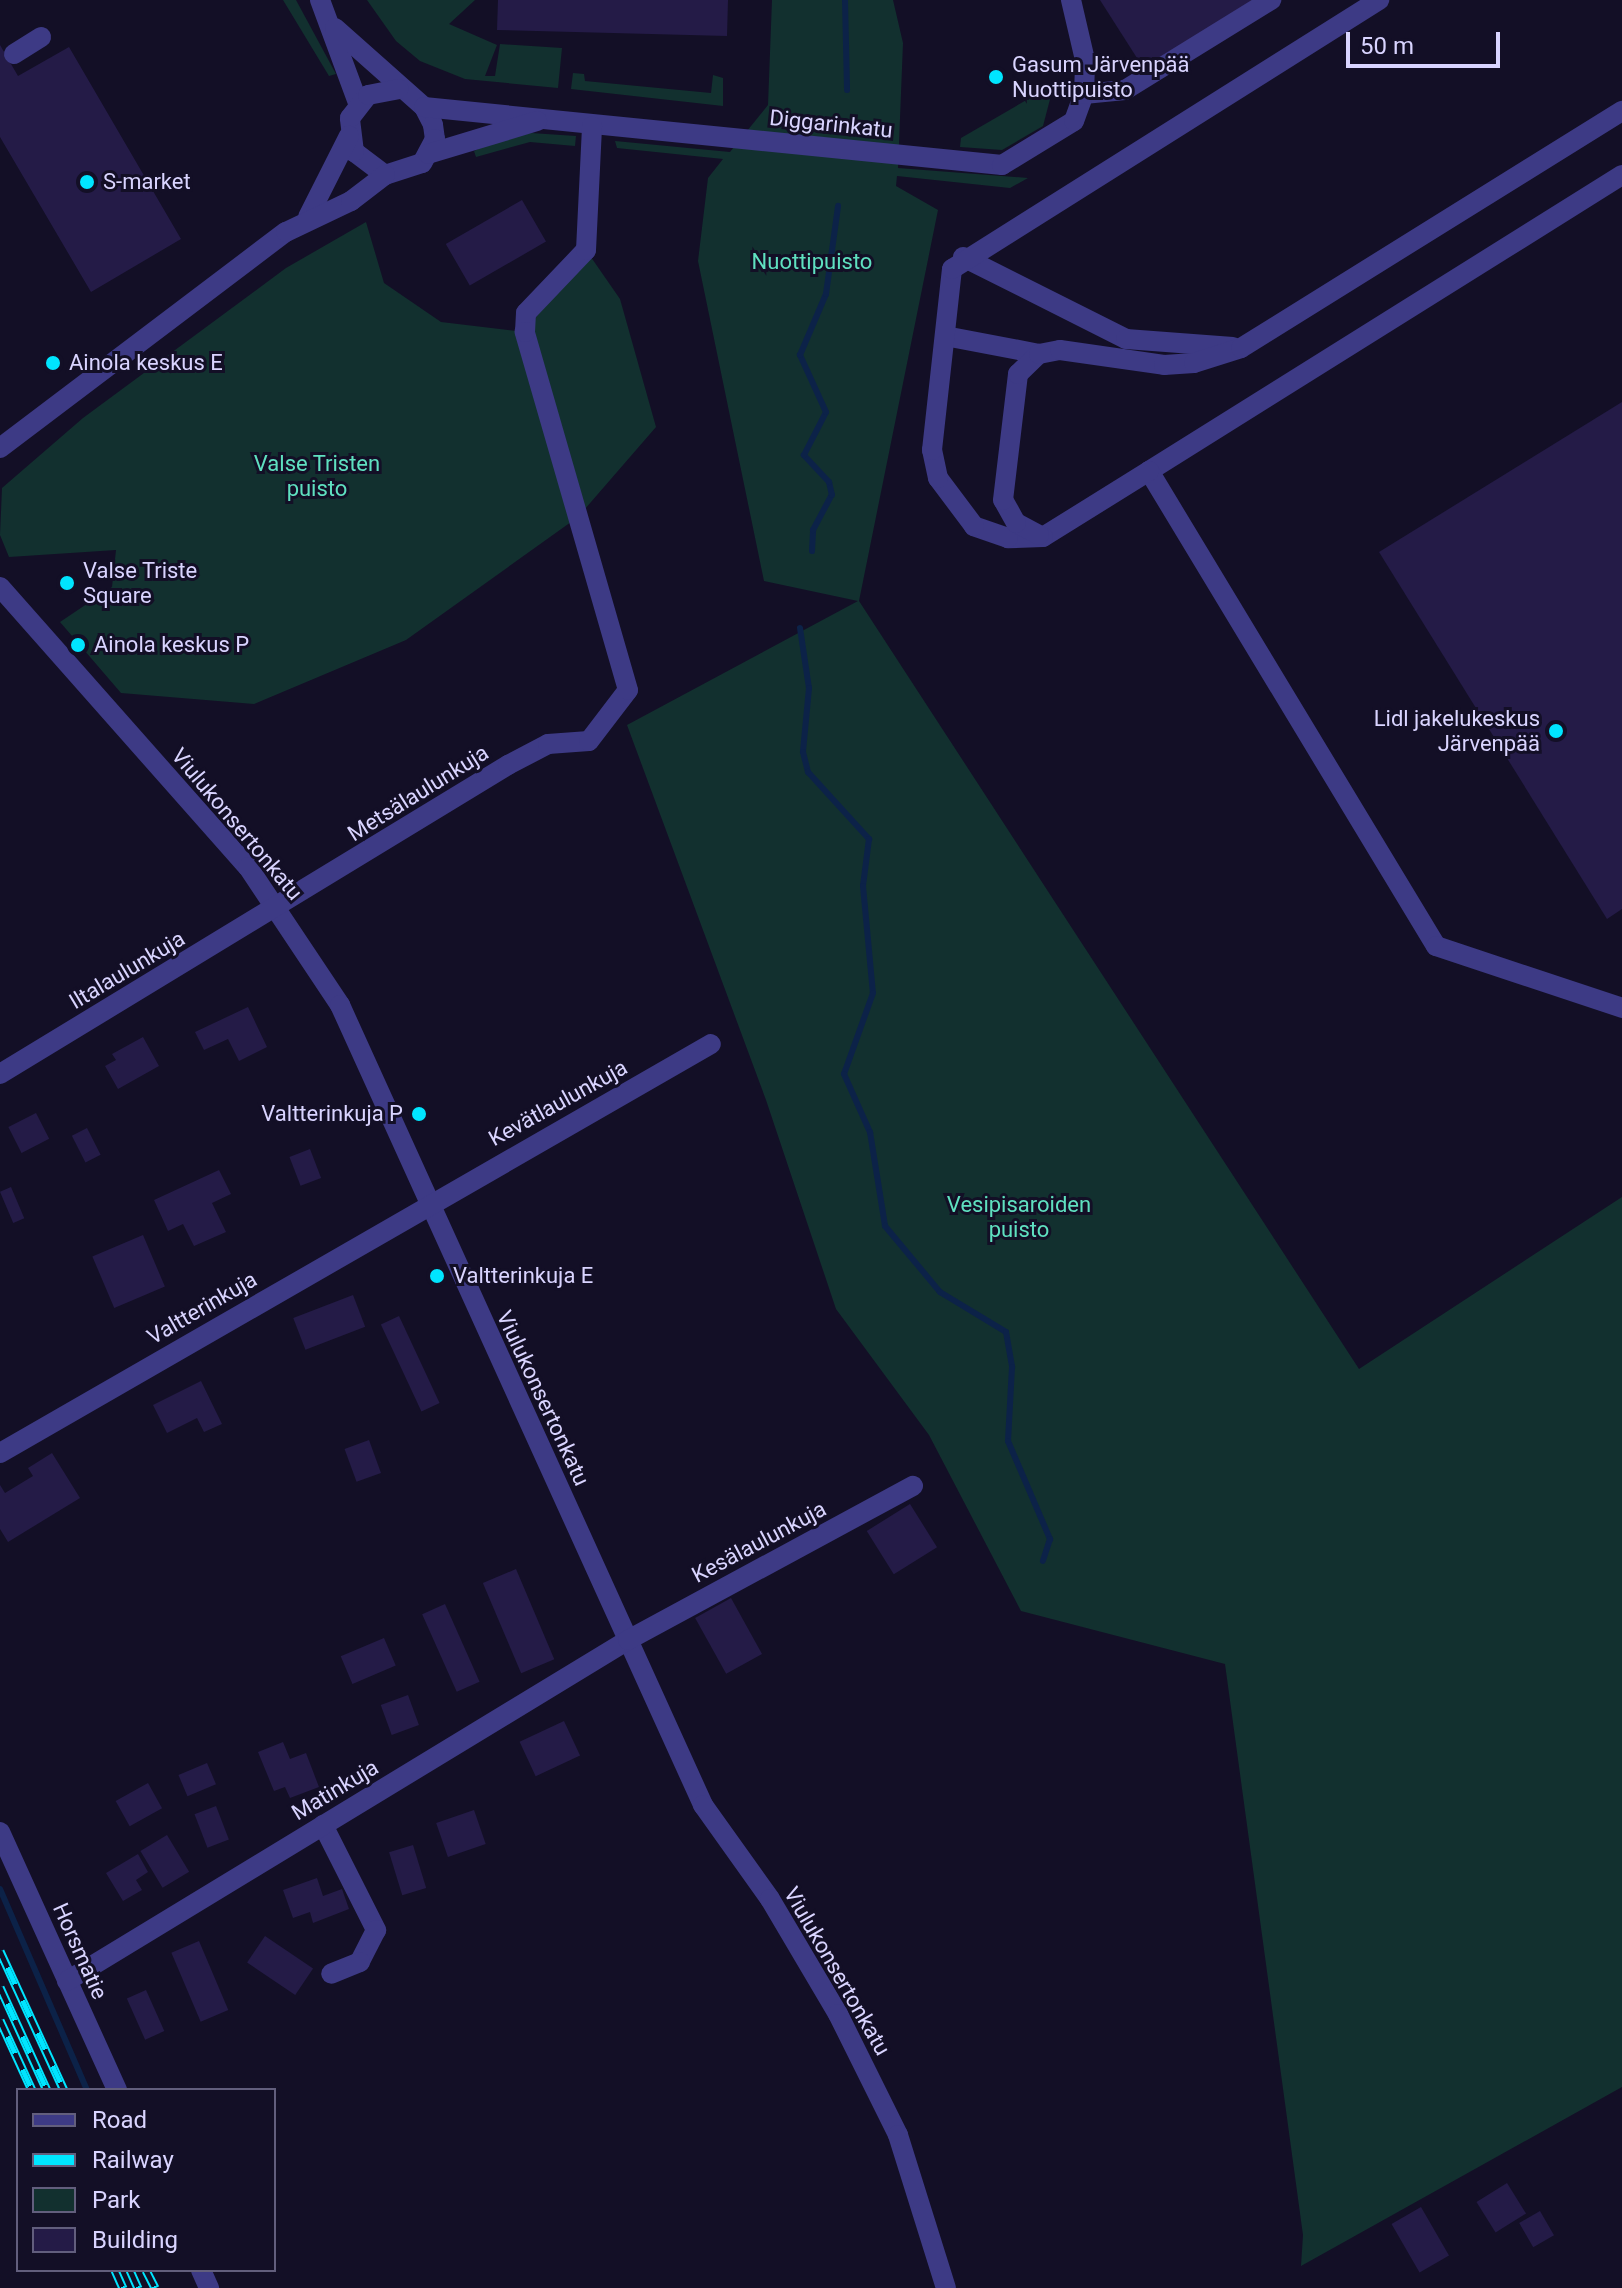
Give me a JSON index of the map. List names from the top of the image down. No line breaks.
{"streets":{"street":["Diggarinkatu","Metsälaulunkuja","Viulukonsertonkatu","Iltalaulunkuja","Kevätlaulunkuja","Valtterinkuja","Kesälaulunkuja","Matinkuja","Horsmatie"]},"crossings":[["Diggarinkatu","Metsälaulunkuja"],["Metsälaulunkuja","Viulukonsertonkatu"],["Metsälaulunkuja","Iltalaulunkuja"],["Viulukonsertonkatu","Iltalaulunkuja"],["Viulukonsertonkatu","Kevätlaulunkuja"],["Viulukonsertonkatu","Valtterinkuja"],["Viulukonsertonkatu","Kesälaulunkuja"],["Viulukonsertonkatu","Matinkuja"],["Kevätlaulunkuja","Valtterinkuja"],["Kesälaulunkuja","Matinkuja"],["Matinkuja","Horsmatie"]],"parks":["Nuottipuisto","Valse Tristen puisto","Vesipisaroiden puisto"],"places":["Gasum Järvenpää Nuottipuisto","S-market","Ainola keskus E","Valse Triste Square","Ainola keskus P","Lidl jakelukeskus Järvenpää","Valtterinkuja P","Valtterinkuja E"],"legend":["Road","Railway","Park","Building"],"scale_bar":"50 m"}
